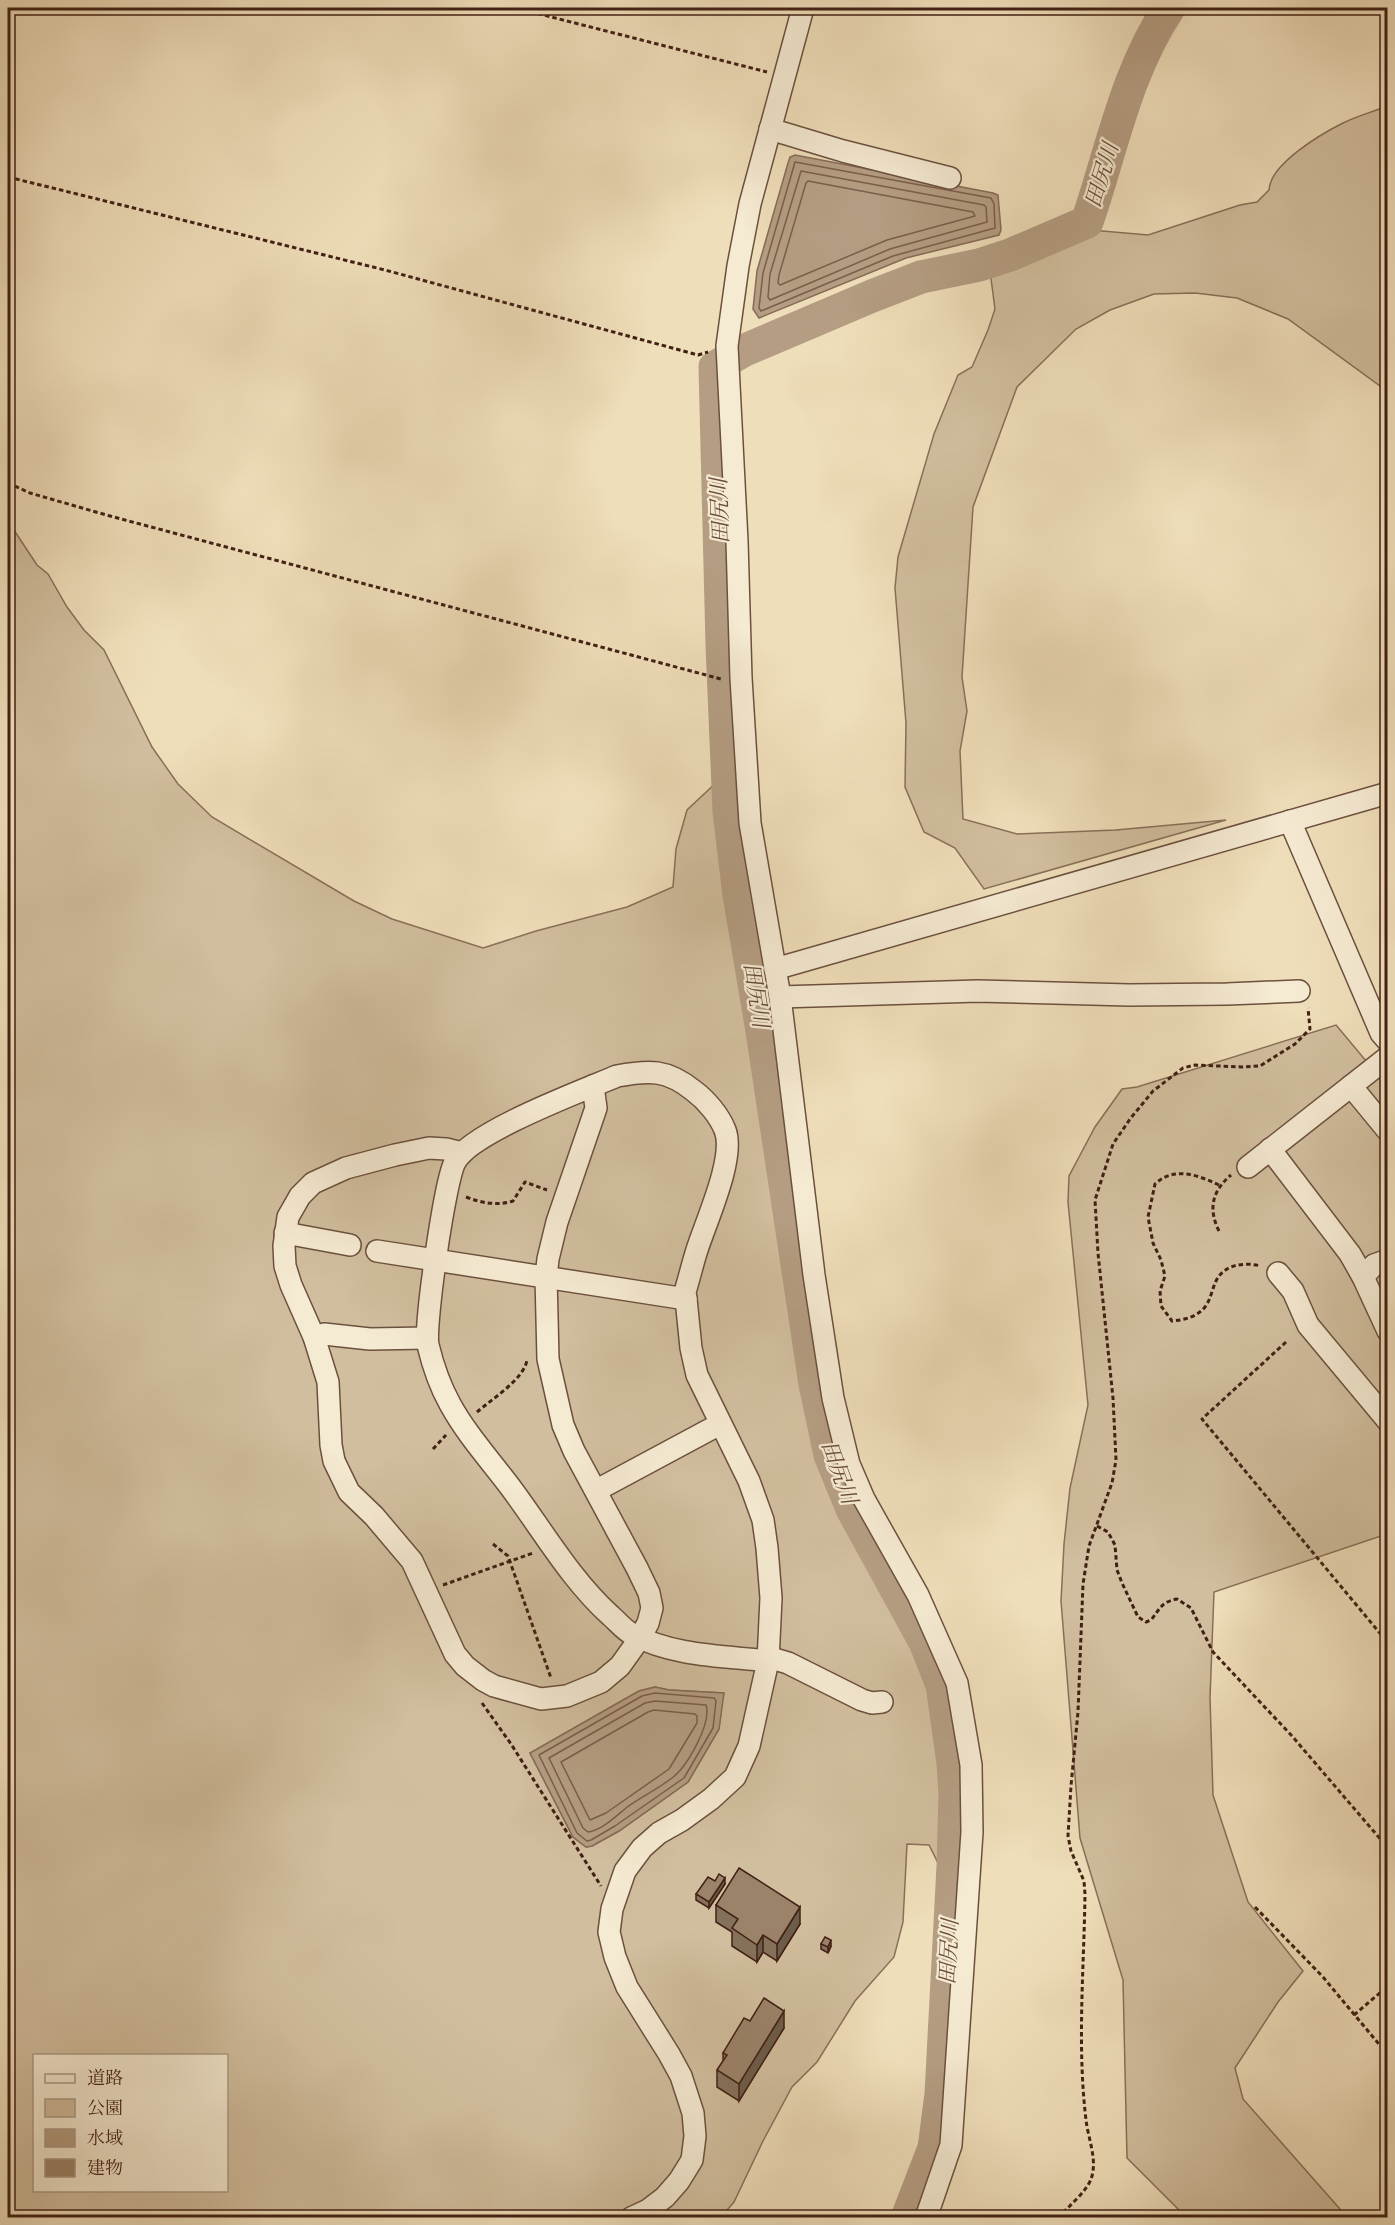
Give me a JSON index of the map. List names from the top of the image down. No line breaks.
{"water":["田尻川"],"legend":["道路","公園","水域","建物"]}
